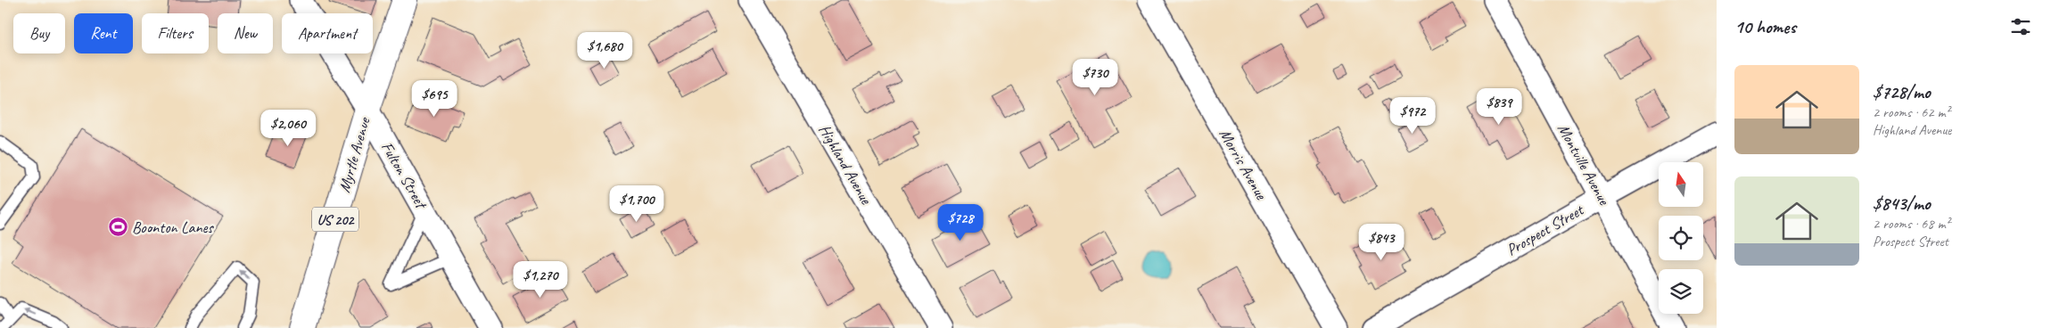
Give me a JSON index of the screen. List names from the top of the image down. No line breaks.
{"streets":{"main road":["Myrtle Avenue","US 202"],"street":["Highland Avenue","Morris Avenue","Montville Avenue","Fulton Street","Prospect Street"]},"crossings":[["Myrtle Avenue","Fulton Street"],["Myrtle Avenue","US 202"],["Montville Avenue","Prospect Street"],["Fulton Street","US 202"]],"places":{"sports":["Boonton Lanes"]},"north":"top","page":{"heading":"10 homes","chip":["Buy","Rent","Filters","New","Apartment"],"price":["$1,680","$730","$695","$839","$972","$2,060","$1,700","$728","$843","$1,270"],"list":[{"name":"$728/mo","note":"2 rooms · 62 m² · Highland Avenue"},{"name":"$843/mo","note":"2 rooms · 68 m² · Prospect Street"}]}}
